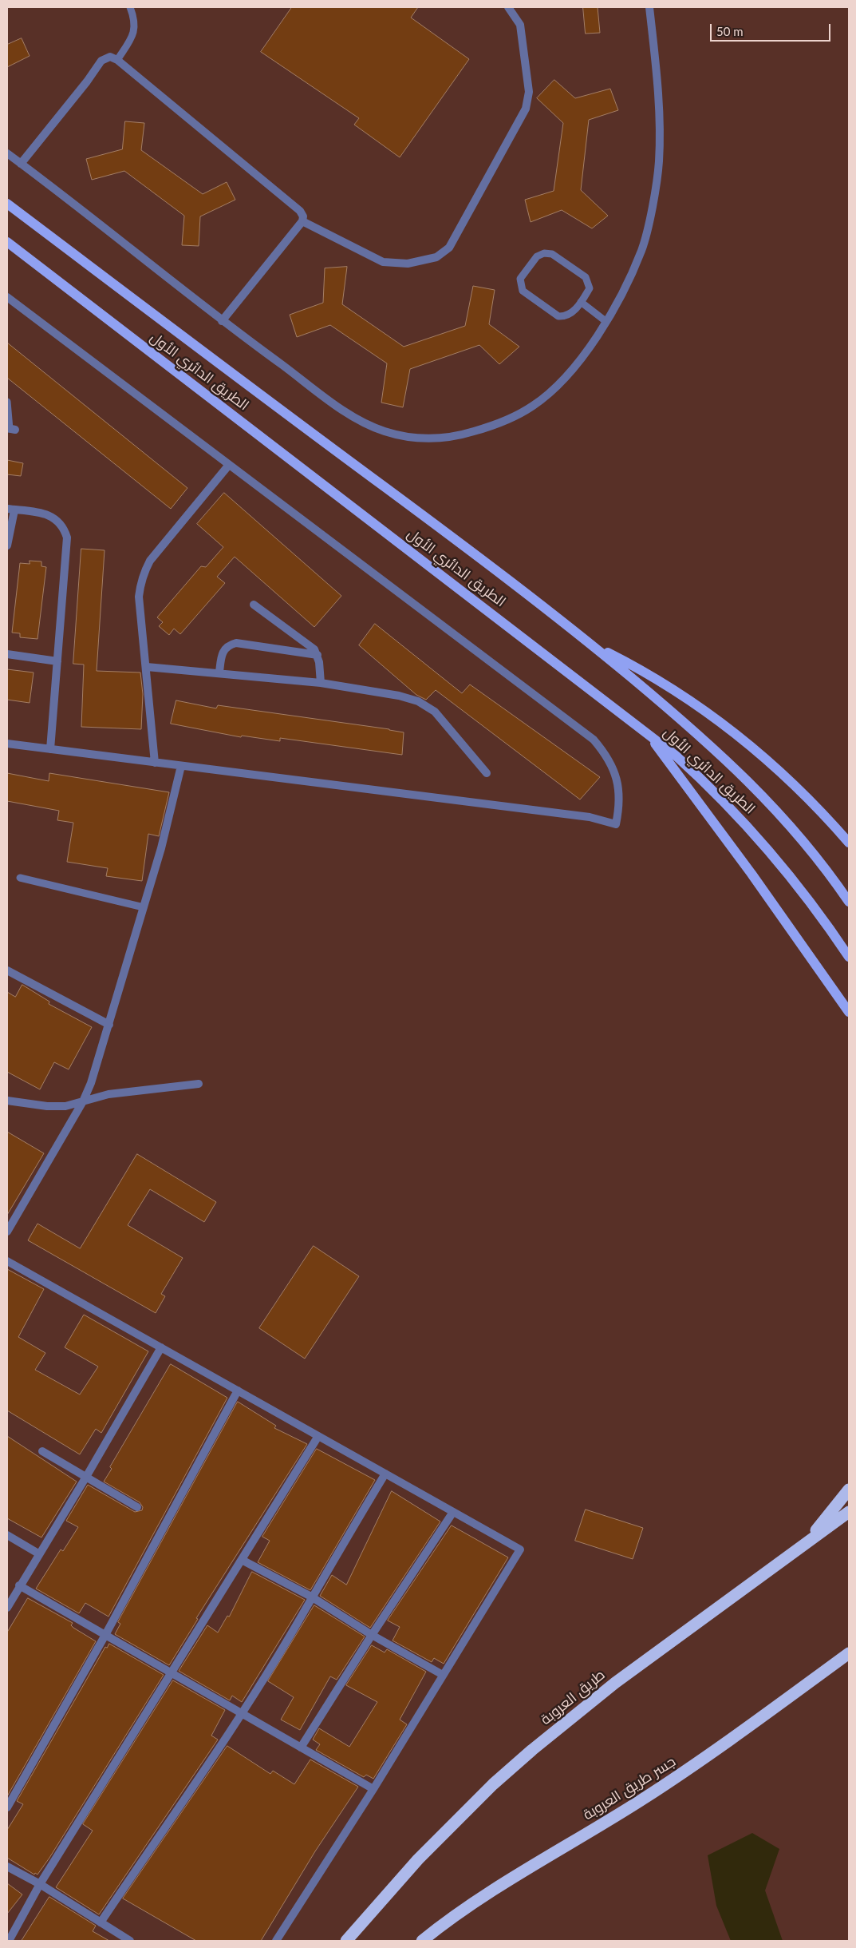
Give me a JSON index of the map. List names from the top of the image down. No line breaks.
{"streets":{"highway":["طريق العروبة","جسر طريق العروبة"],"main road":["الطريق الدائري الأول"]},"scale_bar":"50 m"}
